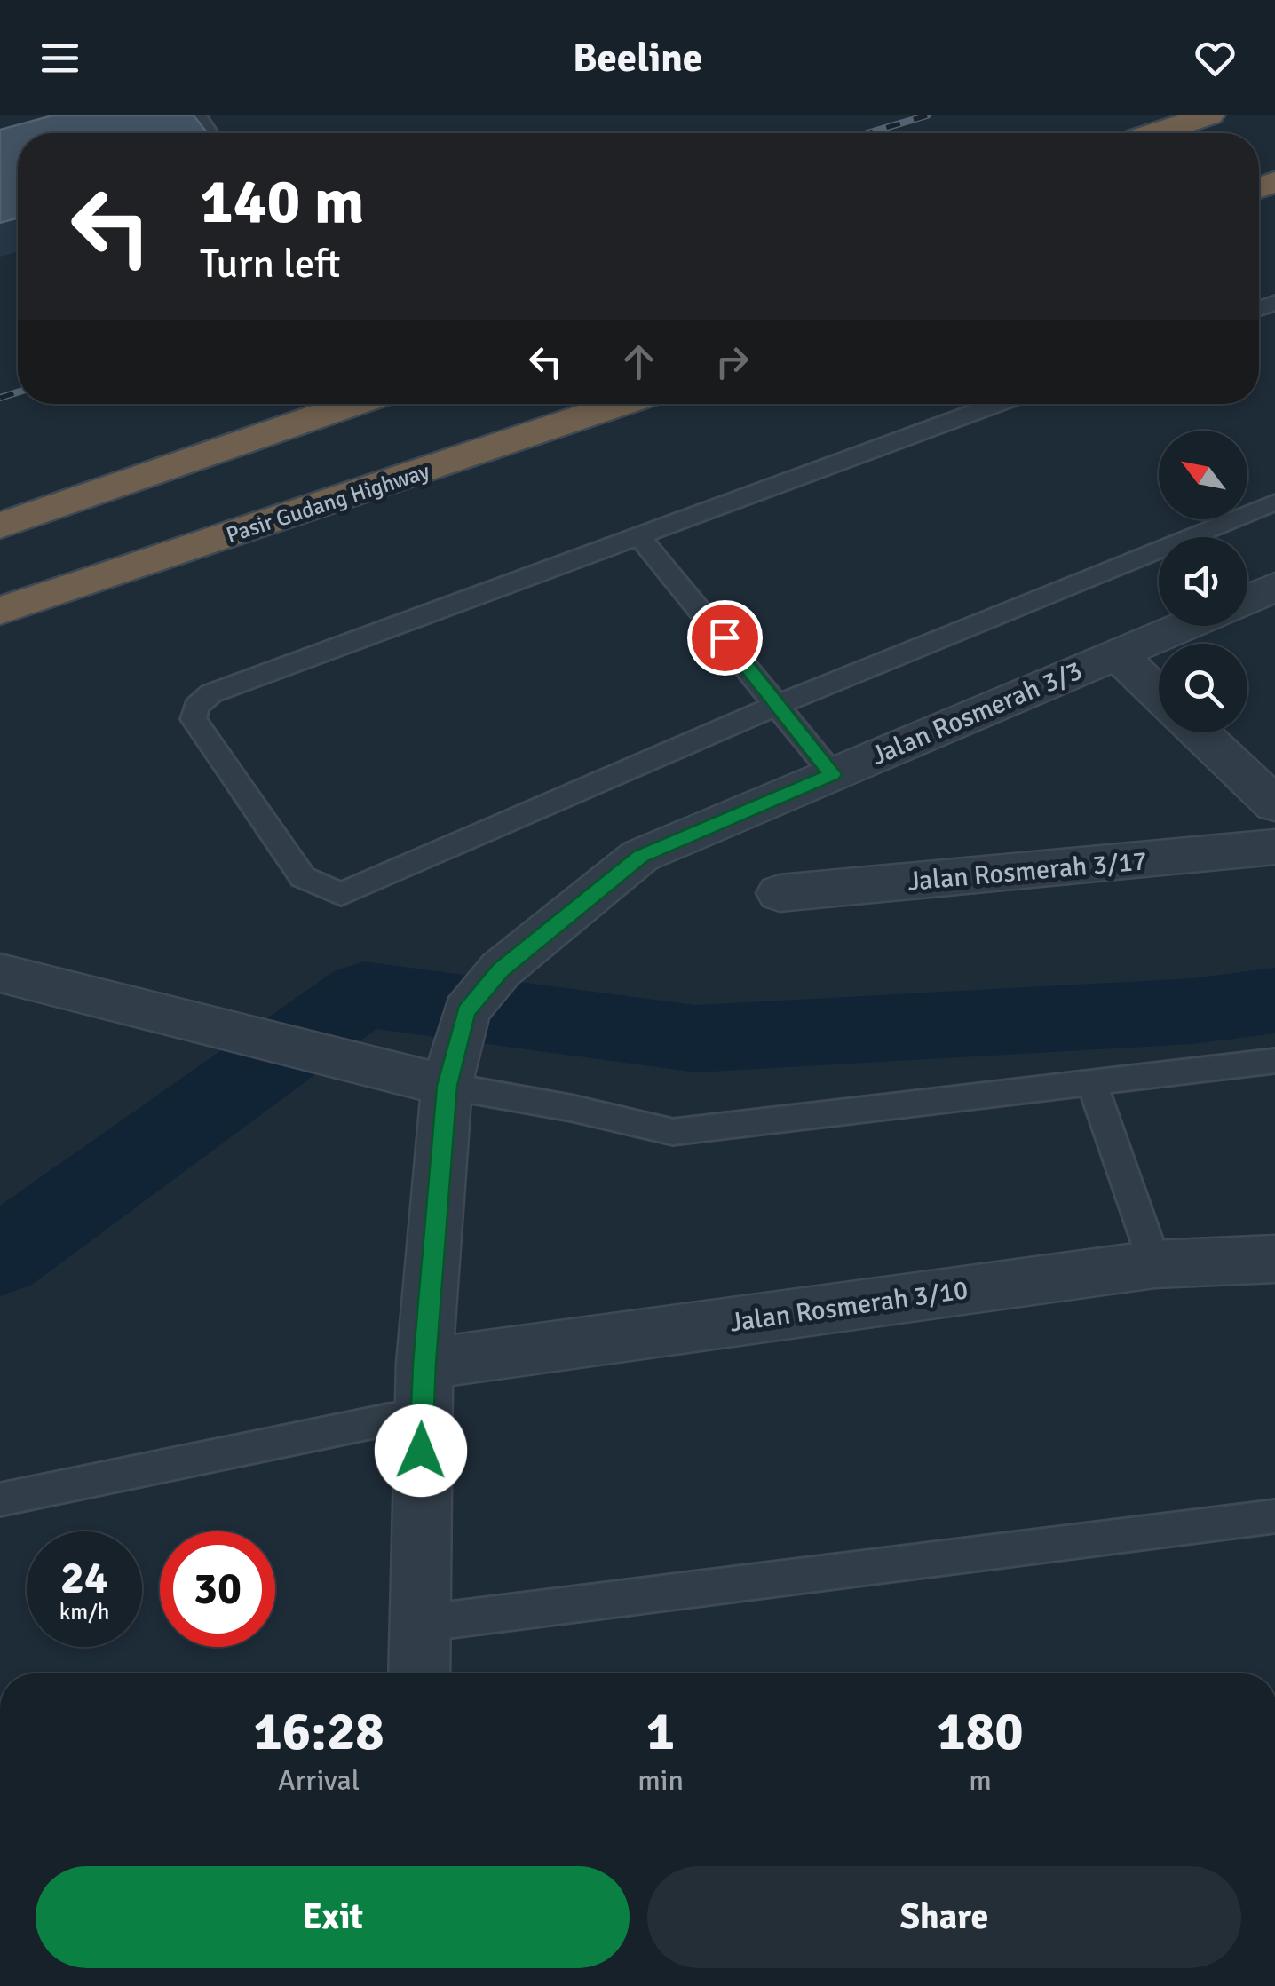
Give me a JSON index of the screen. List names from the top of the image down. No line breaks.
{"streets":{"highway":["Pasir Gudang Highway"],"street":["Jalan Rosmerah 3/3","Jalan Rosmerah 3/17","Jalan Rosmerah 3/10"]},"crossings":[["Jalan Rosmerah 3/3","Jalan Rosmerah 3/10"]],"north":"top left","page":{"header":"Beeline","turn":["140 m","Turn left"],"speed":"24 km/h","limit":"30","eta":["16:28","Arrival","1","min","180","m"],"buttons":["Exit","Share"]}}
